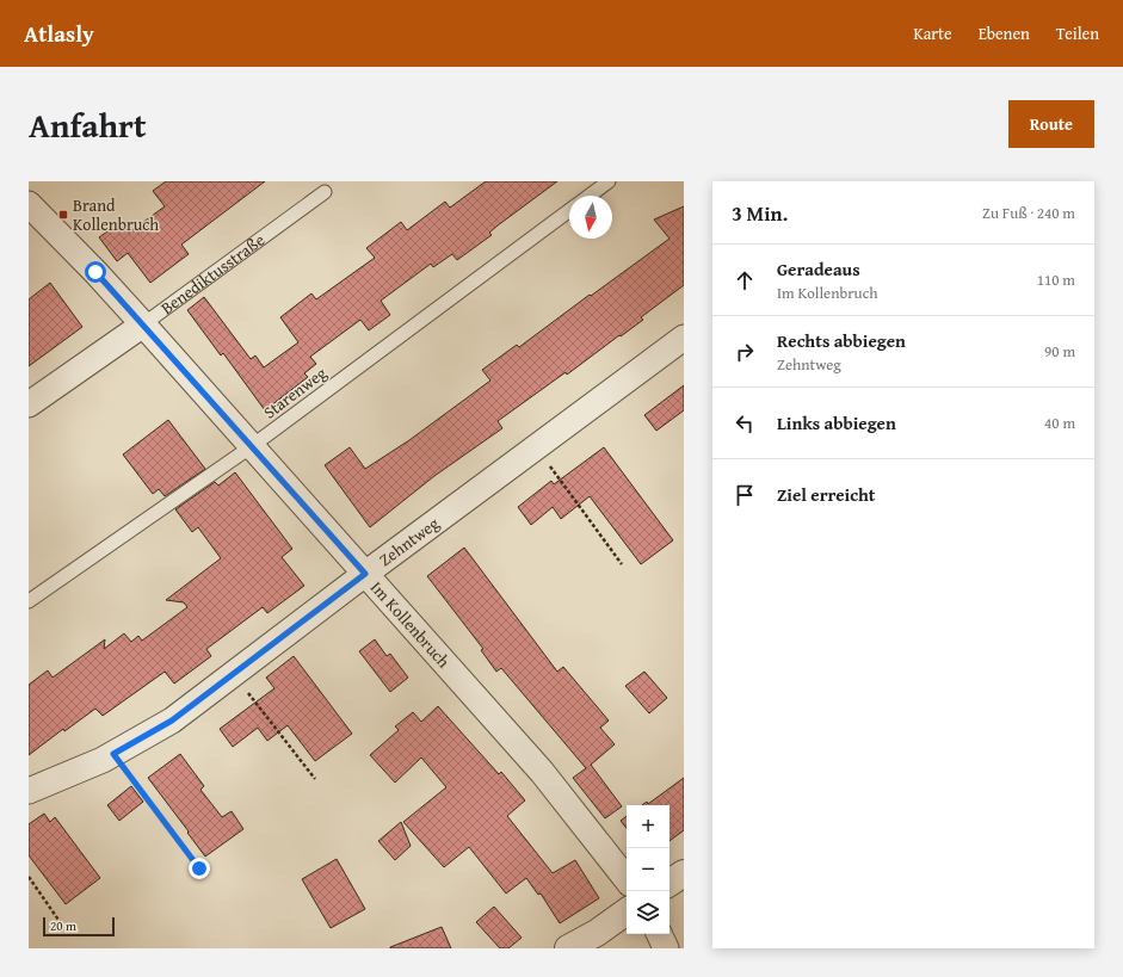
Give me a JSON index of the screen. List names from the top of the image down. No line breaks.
{"streets":{"street":["Benediktusstraße","Zehntweg","Im Kollenbruch"],"lane":["Starenweg"]},"crossings":[["Benediktusstraße","Im Kollenbruch"],["Starenweg","Im Kollenbruch"],["Zehntweg","Im Kollenbruch"]],"places":{"transit":["Brand Kollenbruch"]},"scale_bar":"20 m","north":"bottom","page":{"header":"Atlasly","nav":["Karte","Ebenen","Teilen"],"title":"Anfahrt","buttons":"Route","heading":["3 Min.","Zu Fuß · 240 m"],"list":[["Geradeaus","Im Kollenbruch","110 m"],["Rechts abbiegen","Zehntweg","90 m"],["Links abbiegen","40 m"],"Ziel erreicht"],"map_buttons":["+","−"],"scale":"20 m"}}
